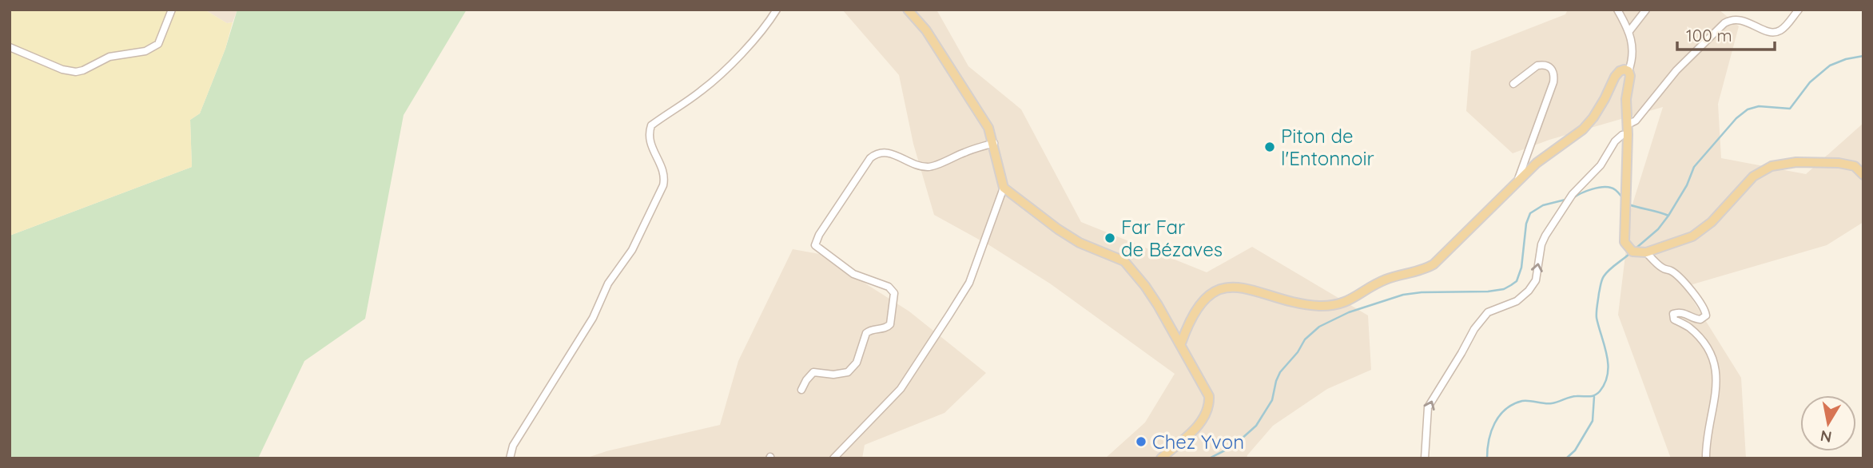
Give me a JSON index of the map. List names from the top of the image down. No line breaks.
{"places":["Piton de l'Entonnoir","Far Far de Bézaves","Chez Yvon"],"scale_bar":"100 m","north":"bottom"}
